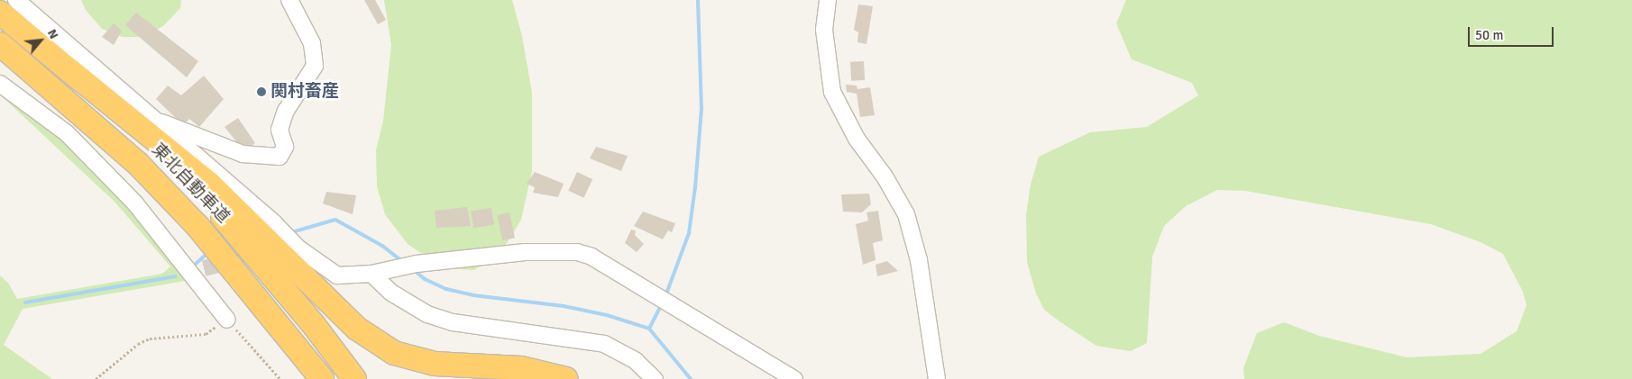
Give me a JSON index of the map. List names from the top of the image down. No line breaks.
{"streets":{"highway":["東北自動車道"]},"places":["関村畜産"],"scale_bar":"50 m","north":"top right"}
